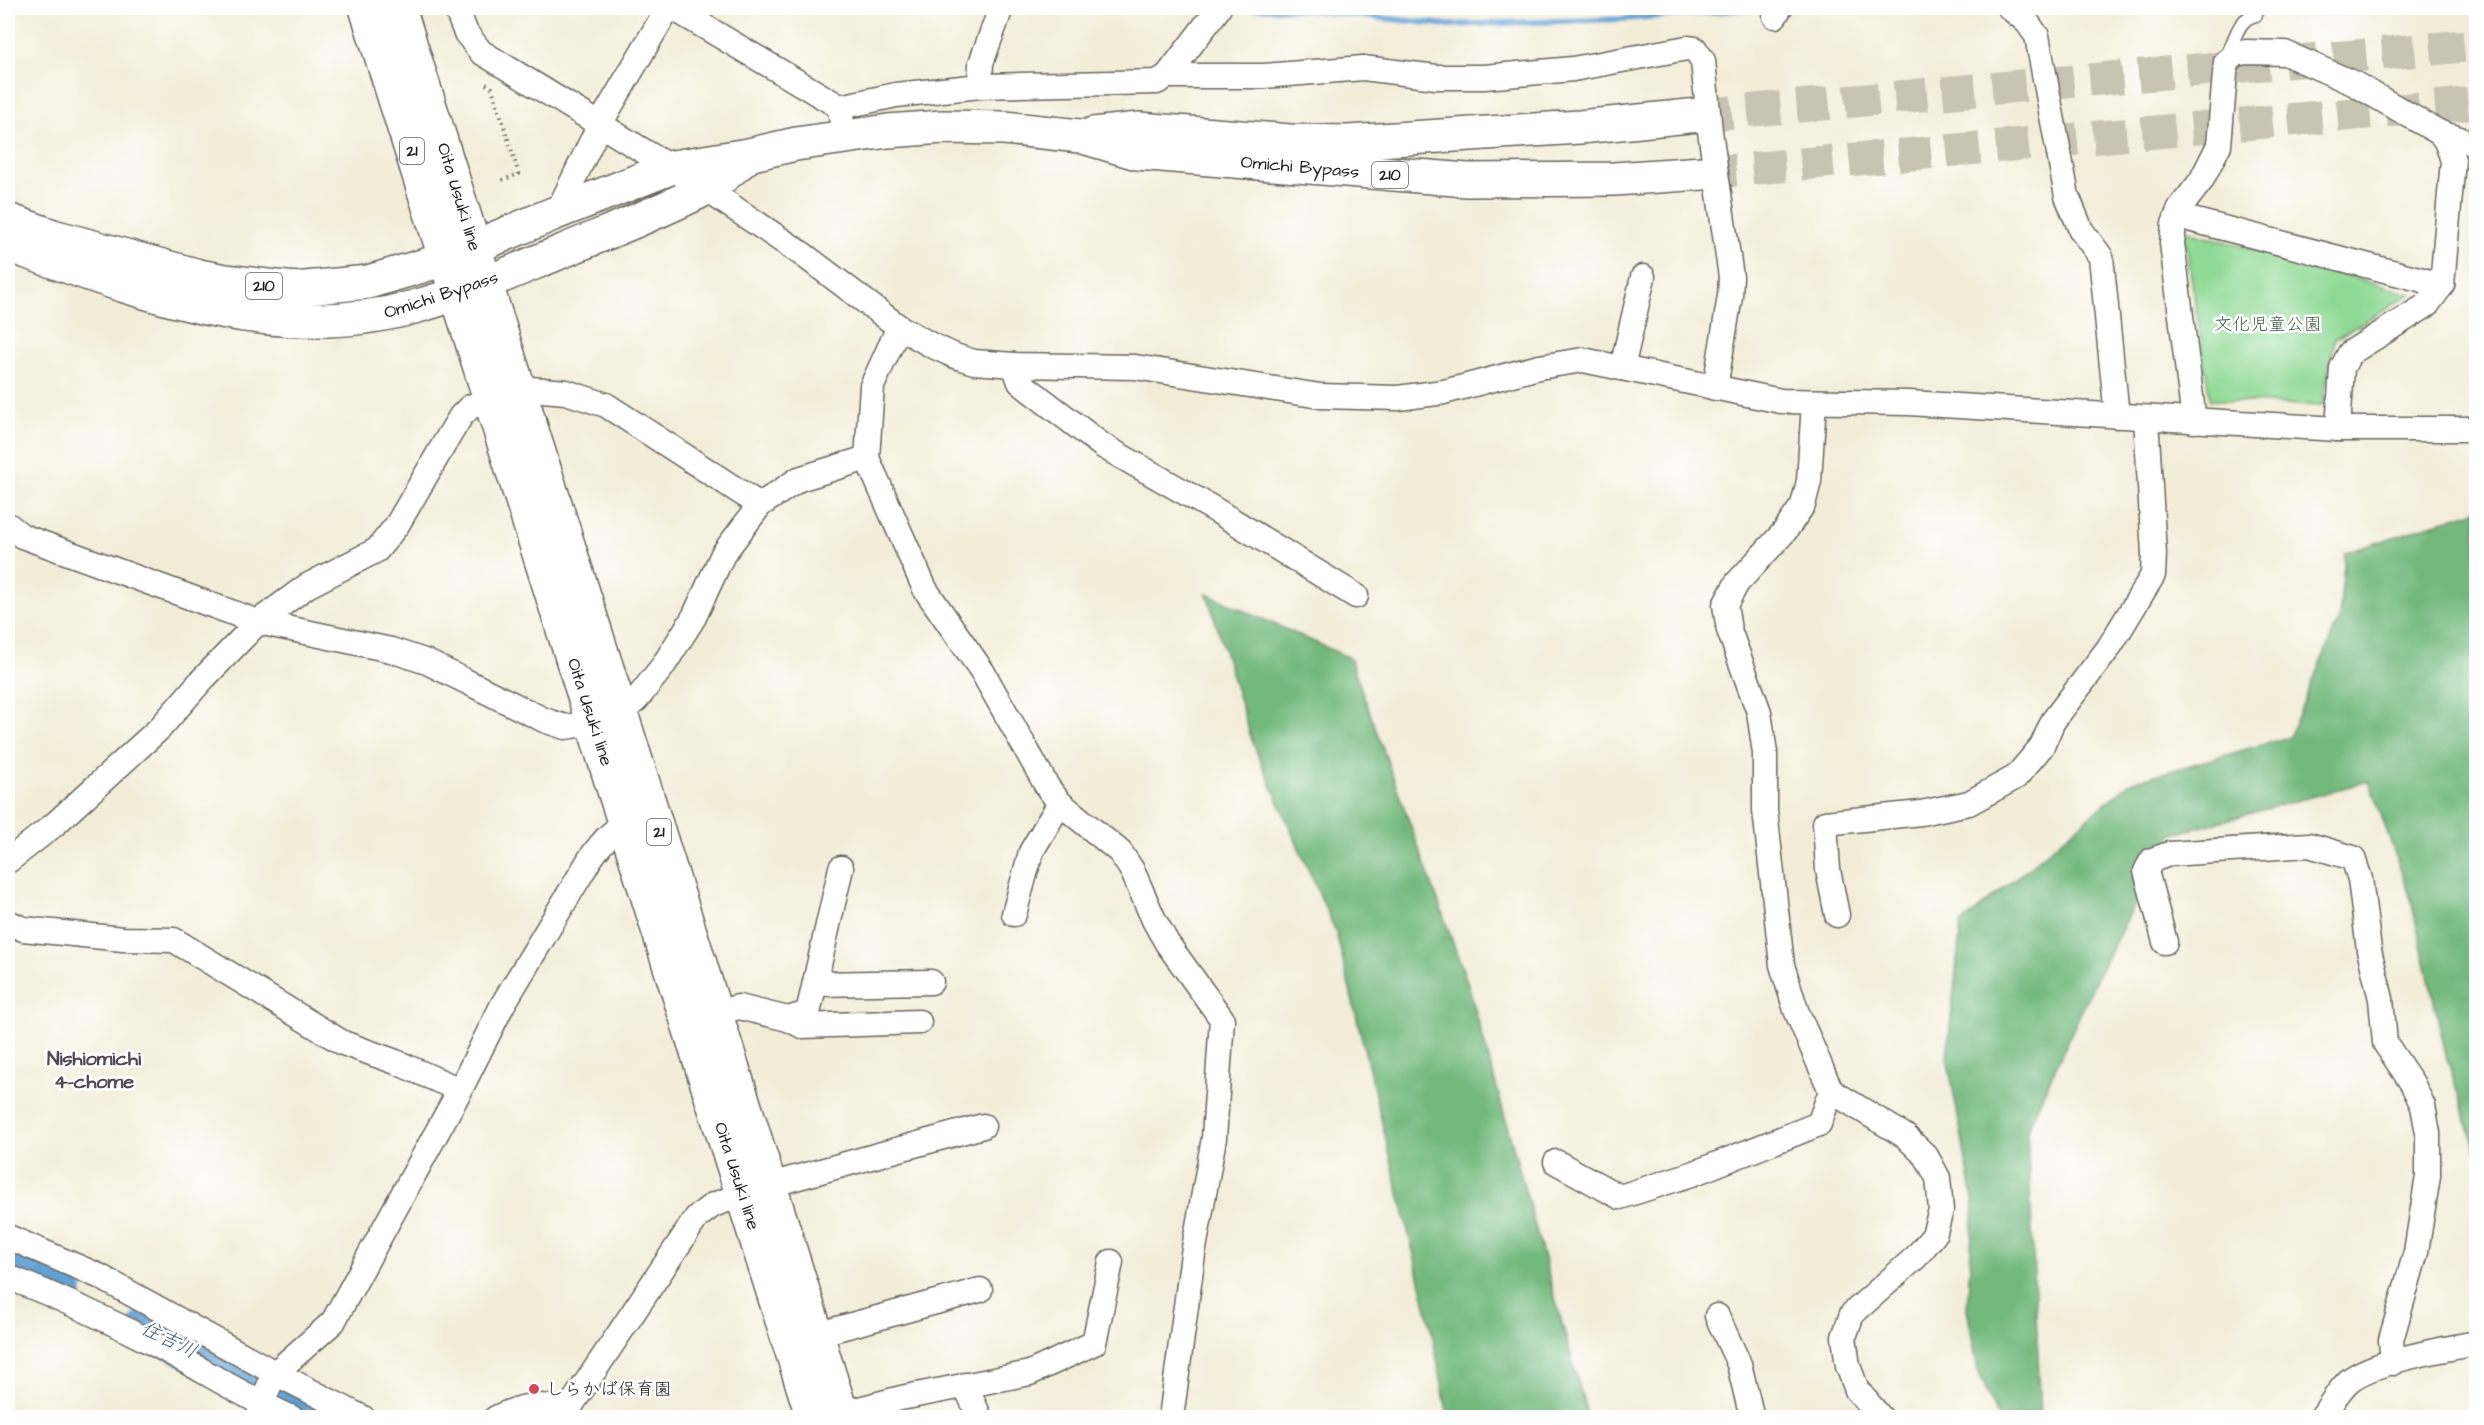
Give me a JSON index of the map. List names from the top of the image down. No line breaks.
{"streets":{"main road":["21","Omichi Bypass","210","Oita Usuki line"]},"crossings":[["Omichi Bypass","Oita Usuki line"]],"districts":["Nishiomichi 4-chome"],"water":["住吉川"],"parks":["文化児童公園"],"places":["しらかば保育園"]}
